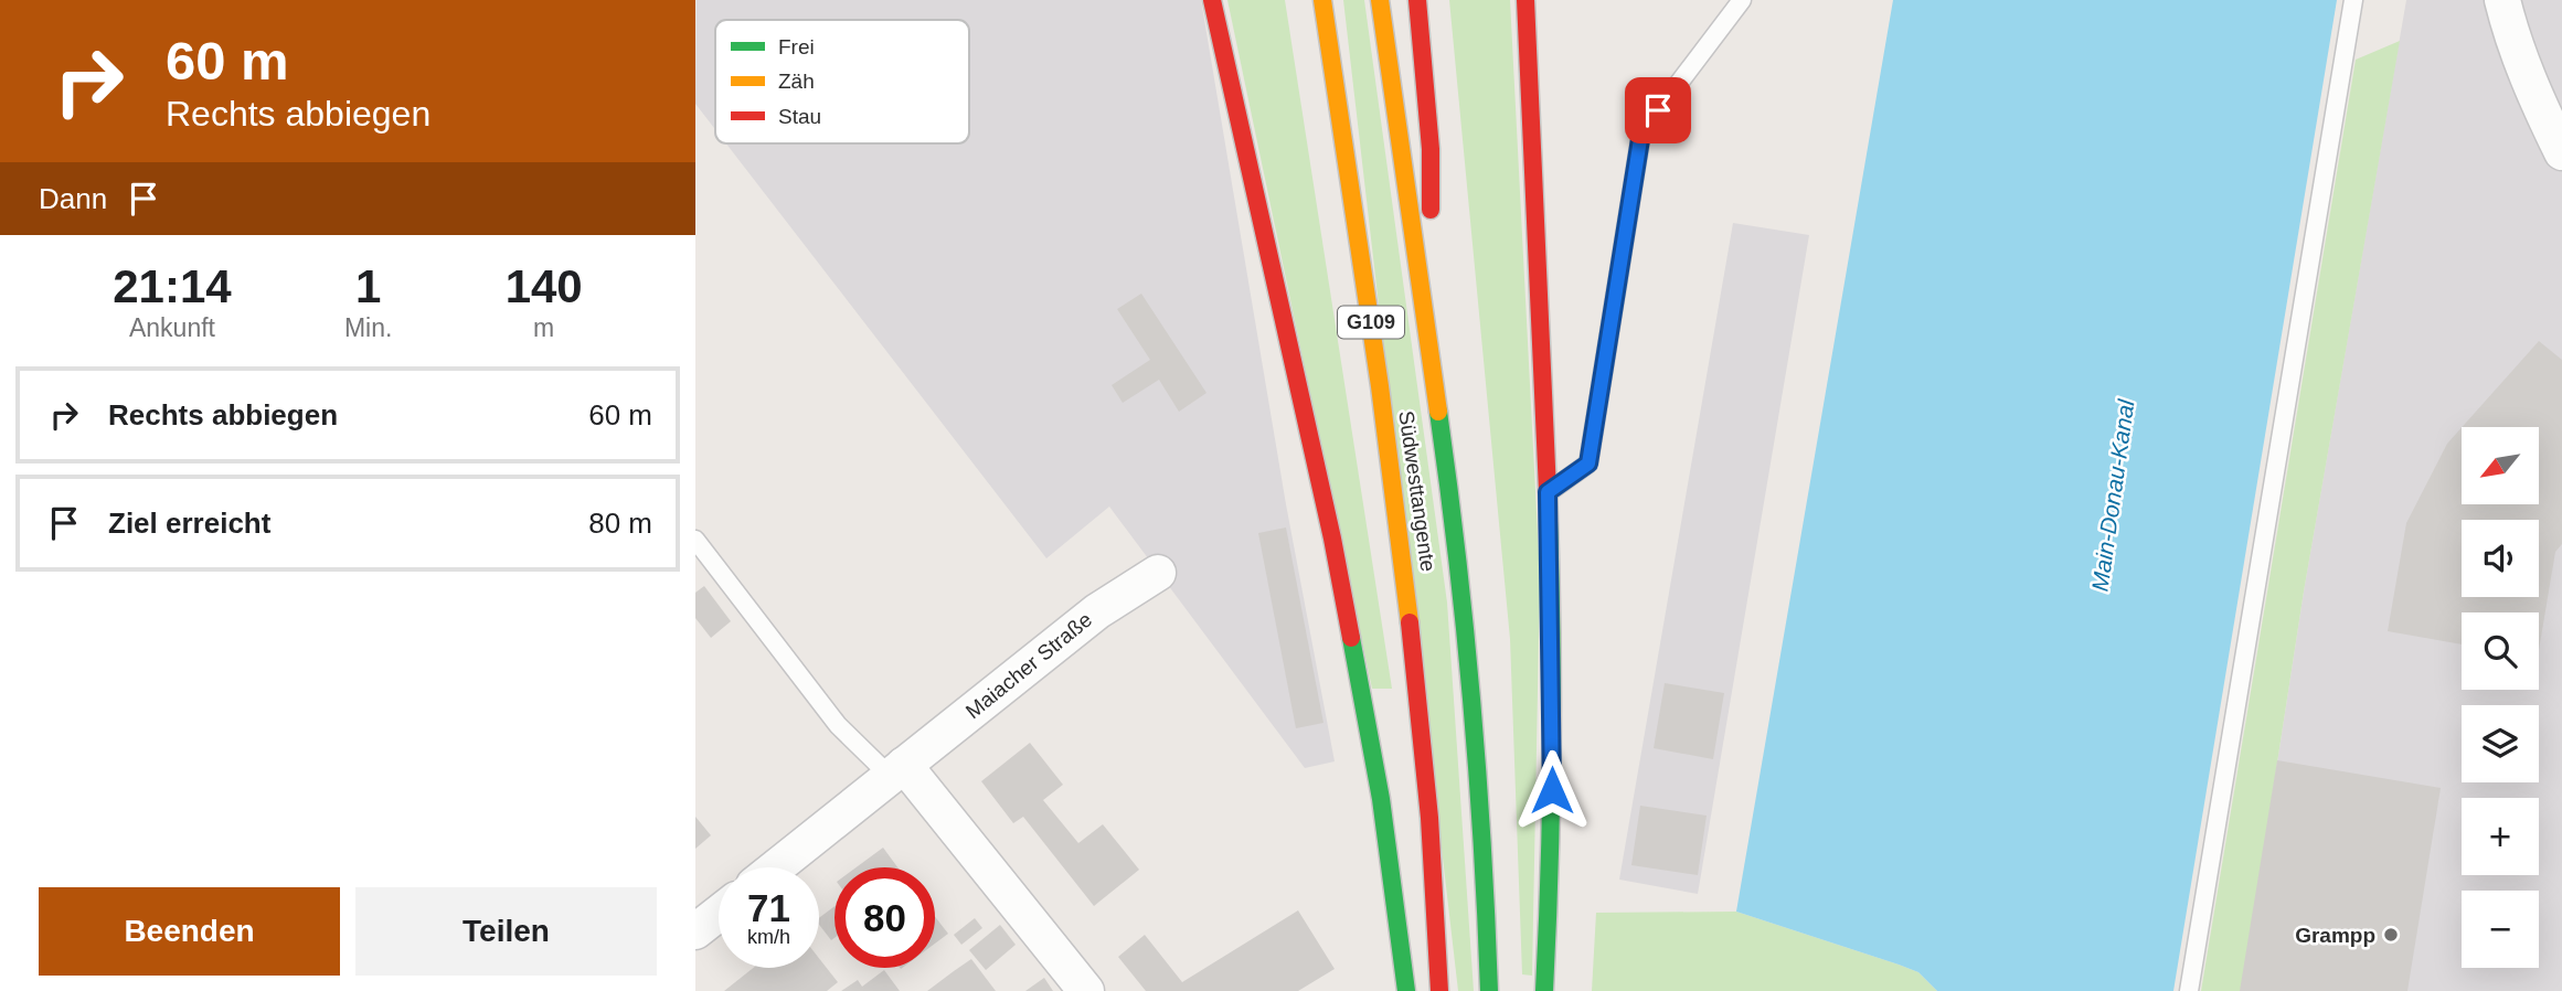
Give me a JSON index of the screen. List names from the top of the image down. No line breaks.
{"streets":{"highway":["G109","Südwesttangente"],"street":["Maiacher Straße"]},"water":["Main-Donau-Kanal"],"places":["Grampp"],"legend":["Frei","Zäh","Stau"],"north":"bottom left","page":{"turn":["60 m","Rechts abbiegen"],"then":"Dann","eta":["21:14","Ankunft","1","Min.","140","m"],"list":[{"name":"Rechts abbiegen","value":"60 m"},{"name":"Ziel erreicht","value":"80 m"}],"map_buttons":["+","−"],"speed":"71 km/h","limit":"80","buttons":["Beenden","Teilen"]}}
